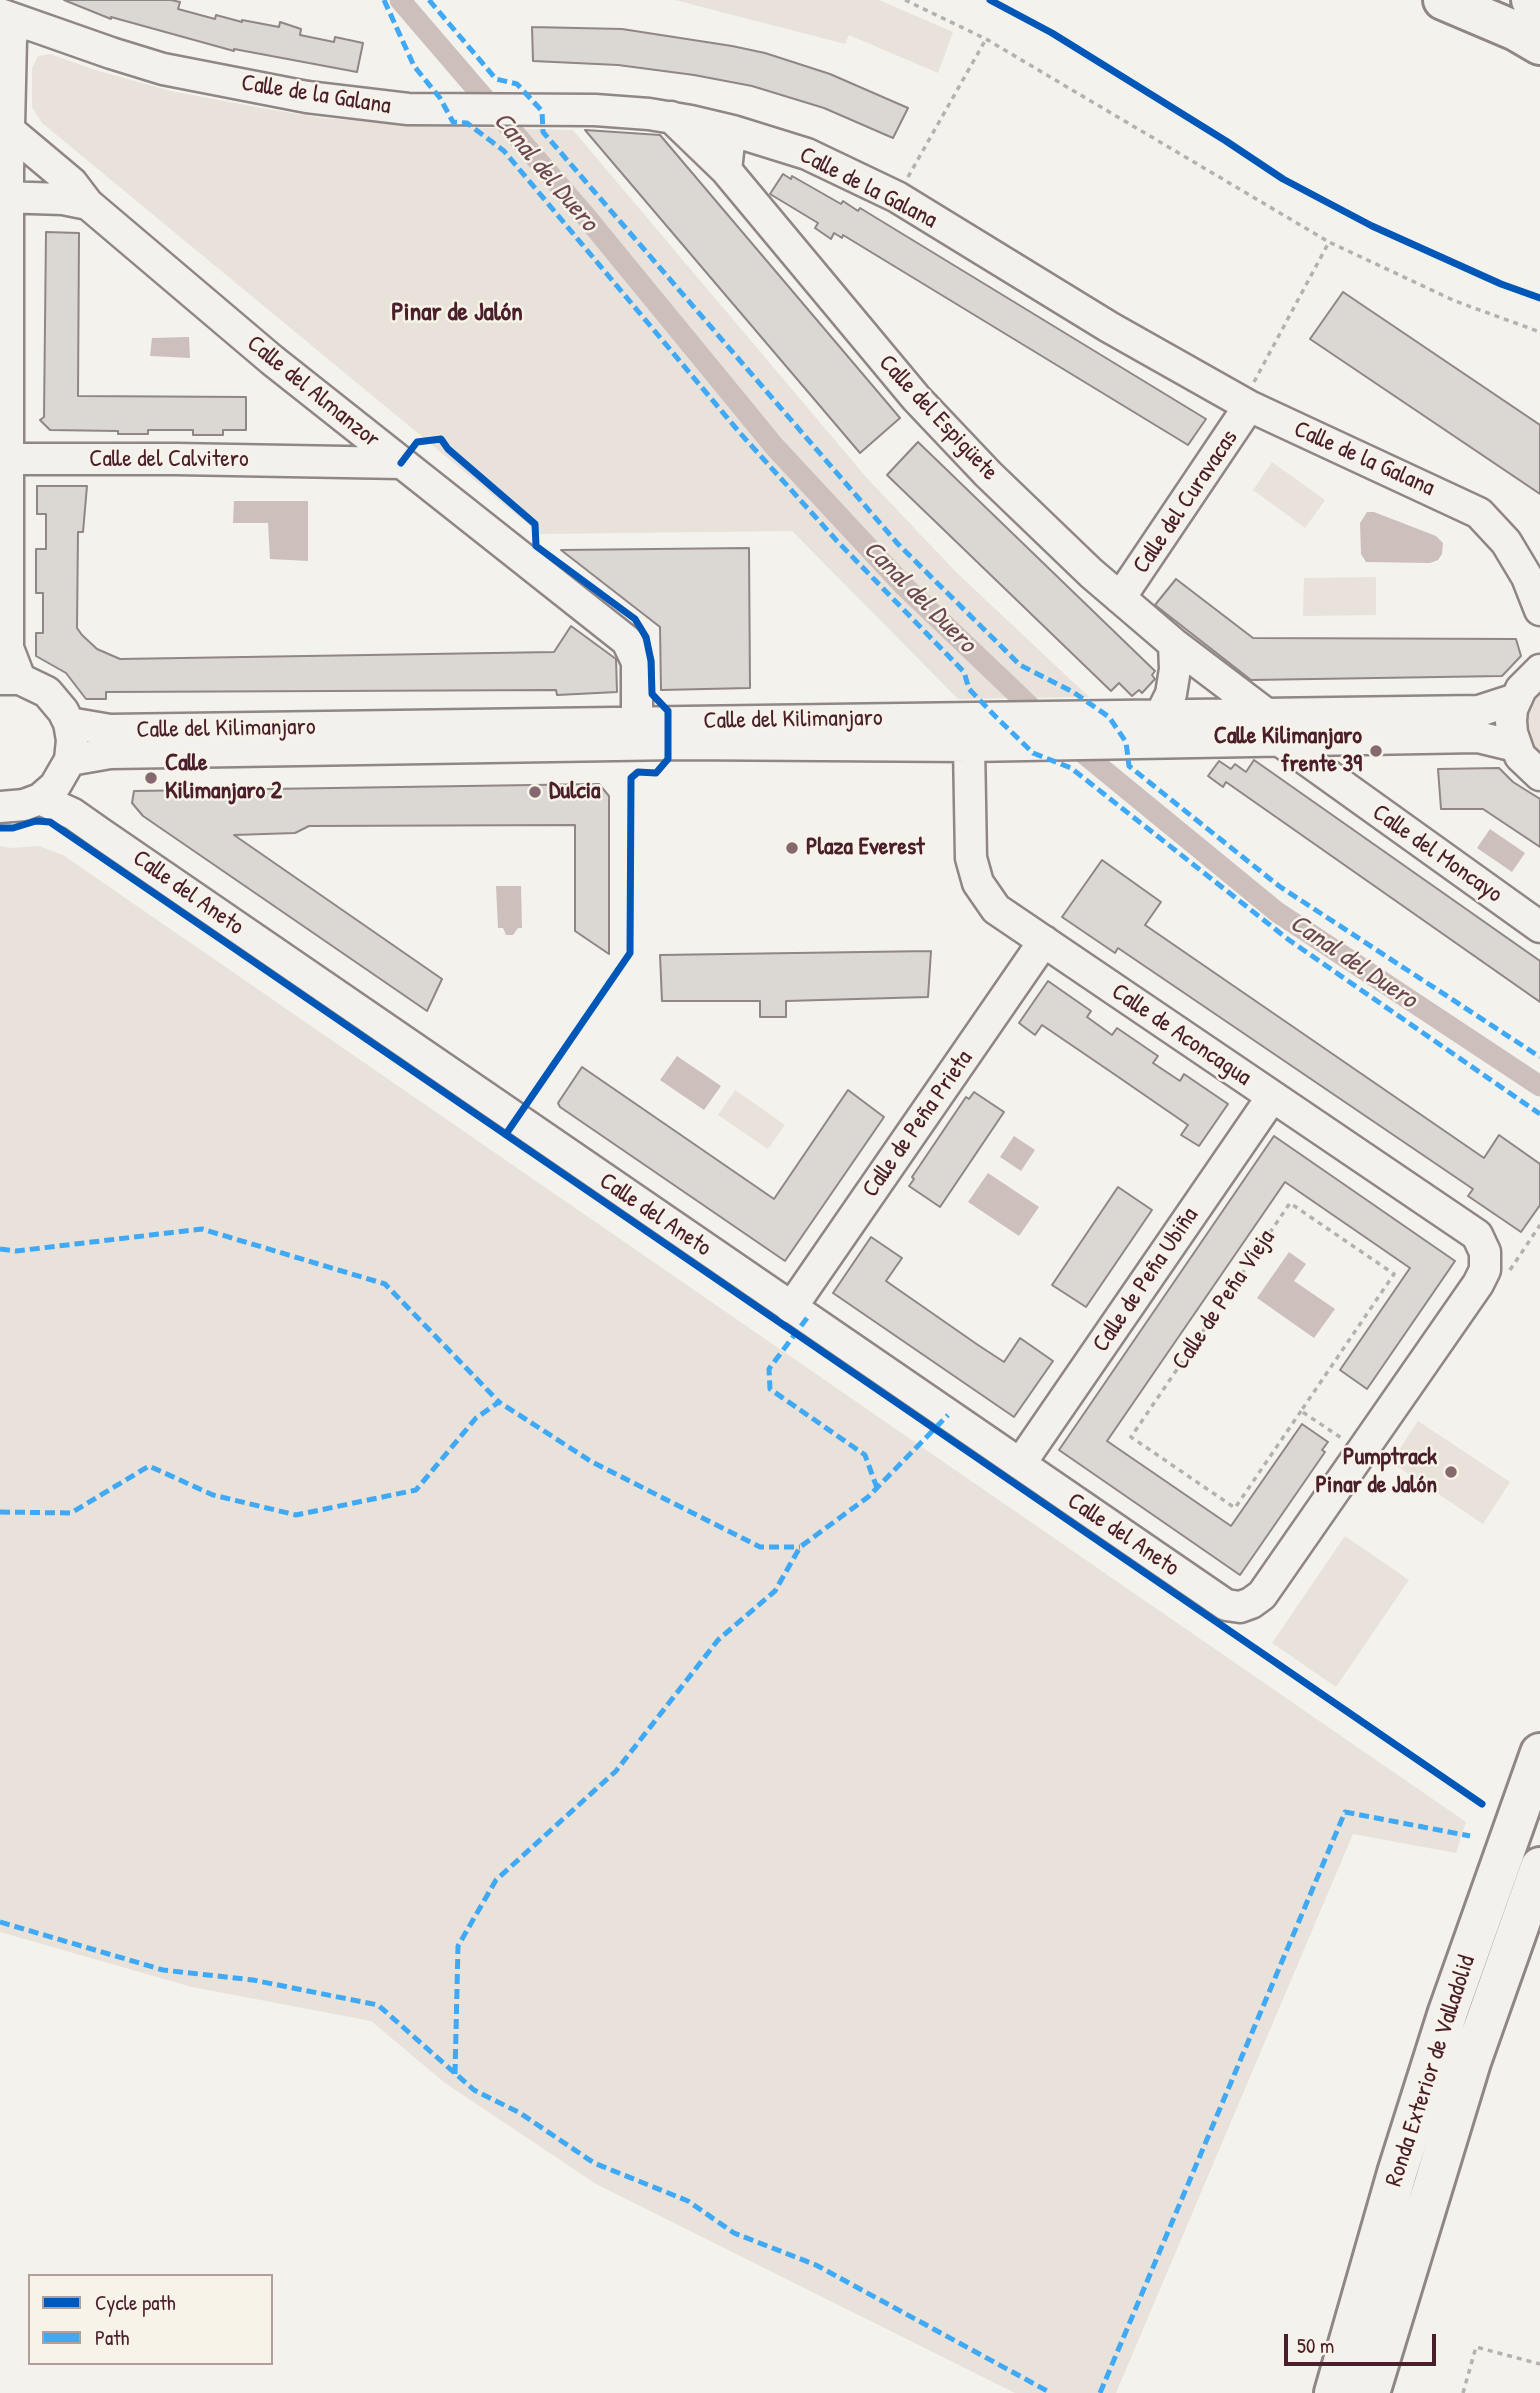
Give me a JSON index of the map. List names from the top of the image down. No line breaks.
{"streets":{"highway":["Ronda Exterior de Valladolid"],"street":["Calle de la Galana","Calle del Almanzor","Calle del Espigüete","Calle del Calvitero","Calle del Curavacas","Calle del Kilimanjaro","Calle del Moncayo","Calle del Aneto","Calle de Aconcagua","Calle de Peña Prieta","Calle de Peña Ubiña"],"path":["Calle de Peña Vieja"]},"crossings":[["Calle de la Galana","Calle del Espigüete"],["Calle de la Galana","Calle del Curavacas"],["Calle del Almanzor","Calle del Calvitero"],["Calle del Almanzor","Calle del Kilimanjaro"],["Calle del Espigüete","Calle del Curavacas"],["Calle del Espigüete","Calle del Kilimanjaro"],["Calle del Kilimanjaro","Calle del Moncayo"],["Calle del Kilimanjaro","Calle de Aconcagua"],["Calle del Aneto","Calle de Aconcagua"],["Calle del Aneto","Calle de Peña Prieta"],["Calle del Aneto","Calle de Peña Ubiña"],["Calle de Aconcagua","Calle de Peña Prieta"],["Calle de Aconcagua","Calle de Peña Ubiña"]],"districts":["Pinar de Jalón"],"water":["Canal del Duero"],"places":["Calle Kilimanjaro frente 39","Calle Kilimanjaro 2","Dulcia","Plaza Everest","Pumptrack Pinar de Jalón"],"legend":["Cycle path","Path"],"scale_bar":"50 m"}
